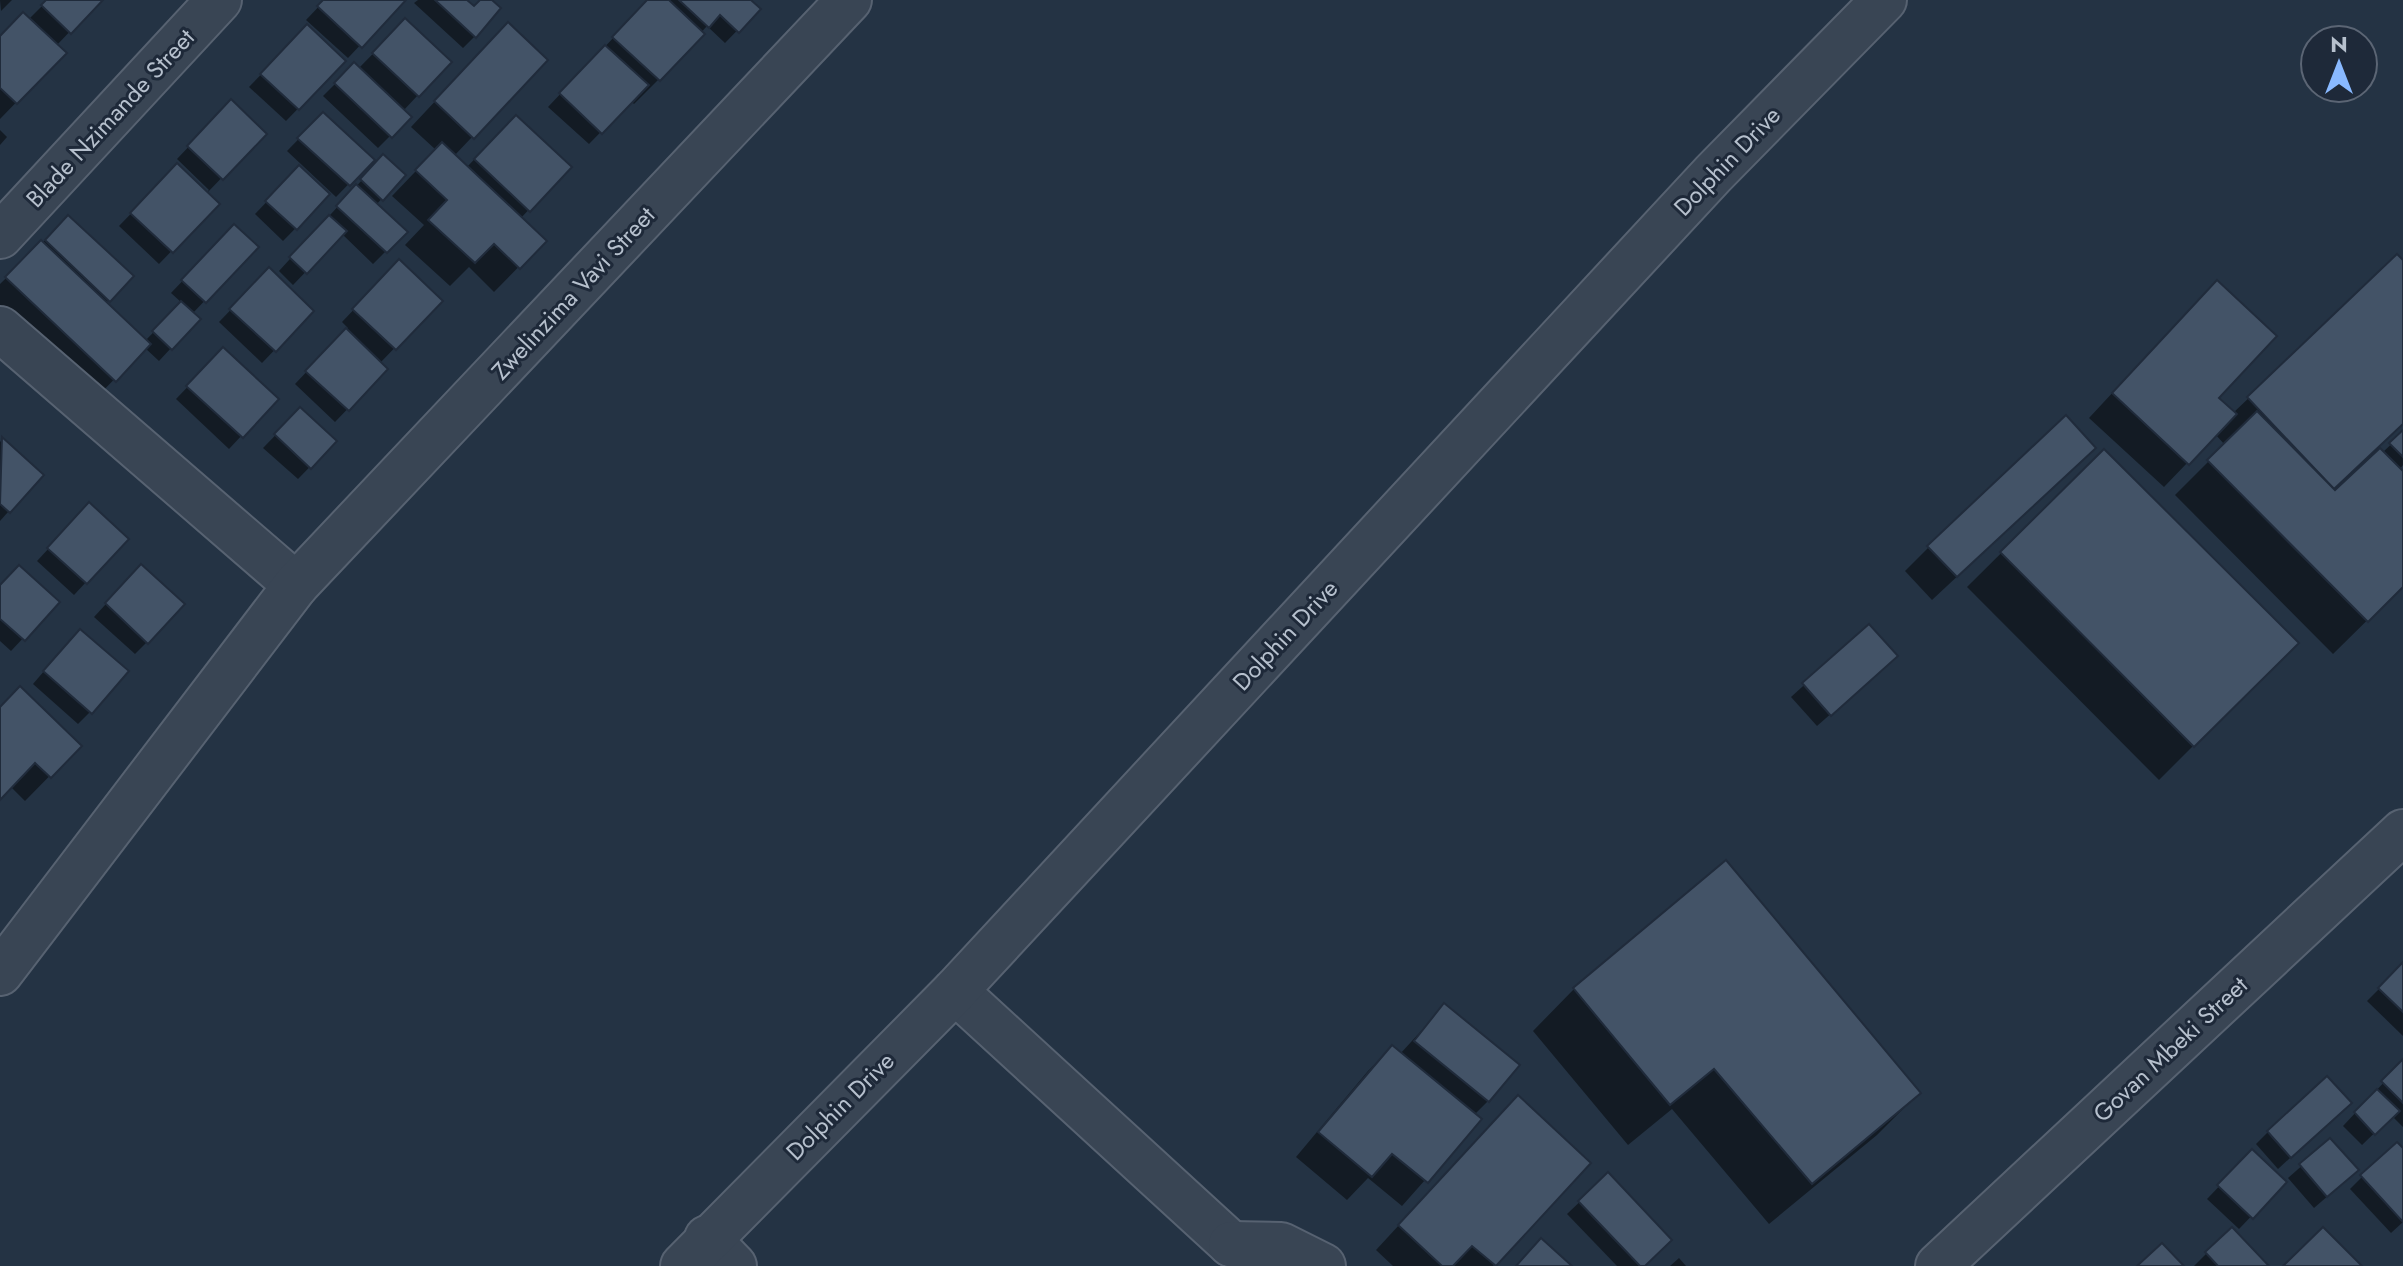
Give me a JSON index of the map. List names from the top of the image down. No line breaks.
{"streets":{"street":["Blade Nzimande Street","Dolphin Drive","Zwelinzima Vavi Street","Govan Mbeki Street"]},"north":"top"}
